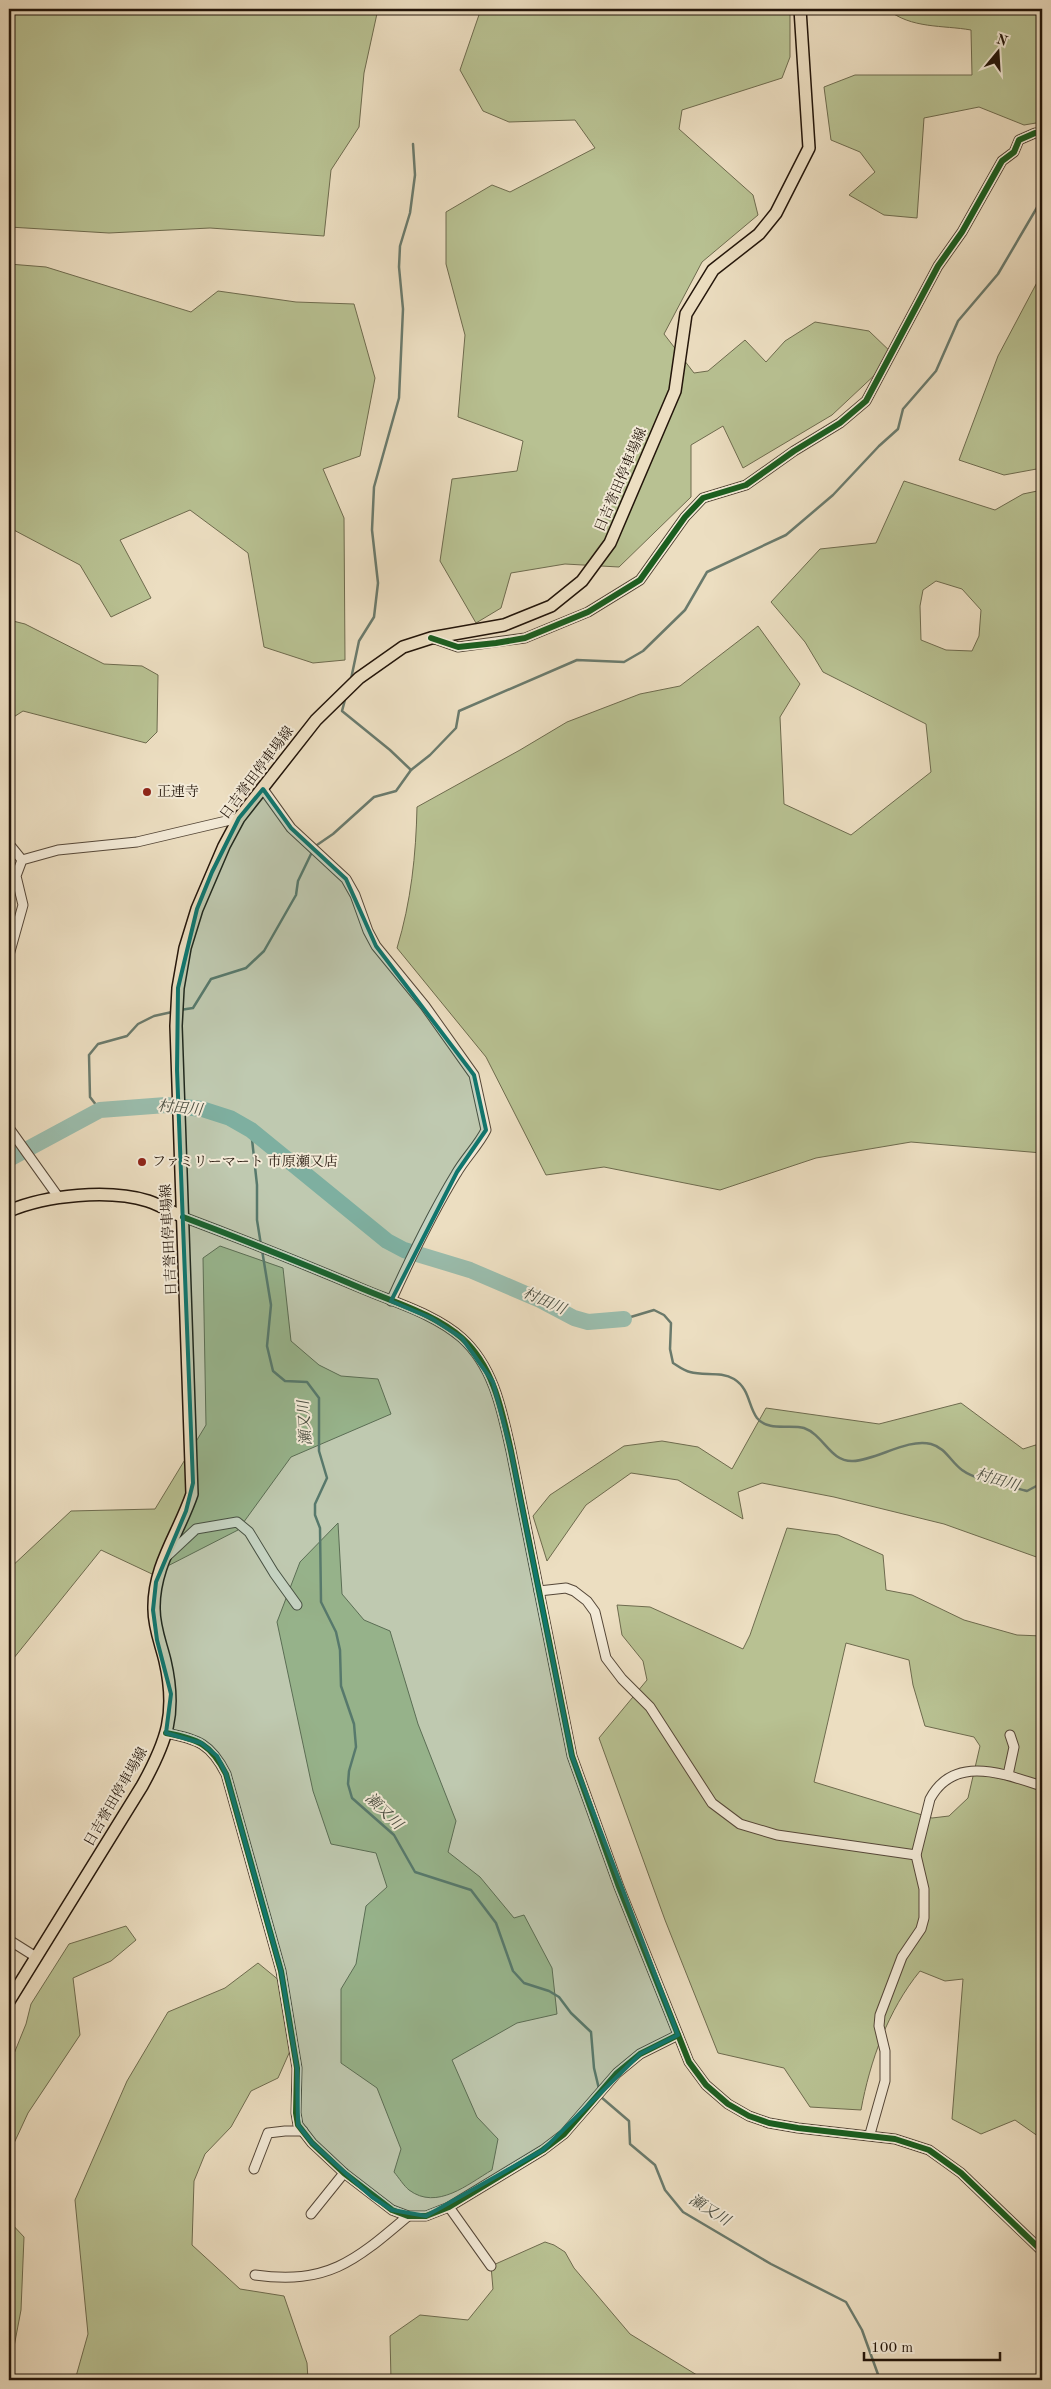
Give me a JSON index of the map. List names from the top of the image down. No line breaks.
{"streets":{"main road":["日吉誉田停車場線"]},"water":["村田川","瀬又川"],"places":["正連寺","ファミリーマート 市原瀬又店"],"scale_bar":"100 m","north":"top"}
